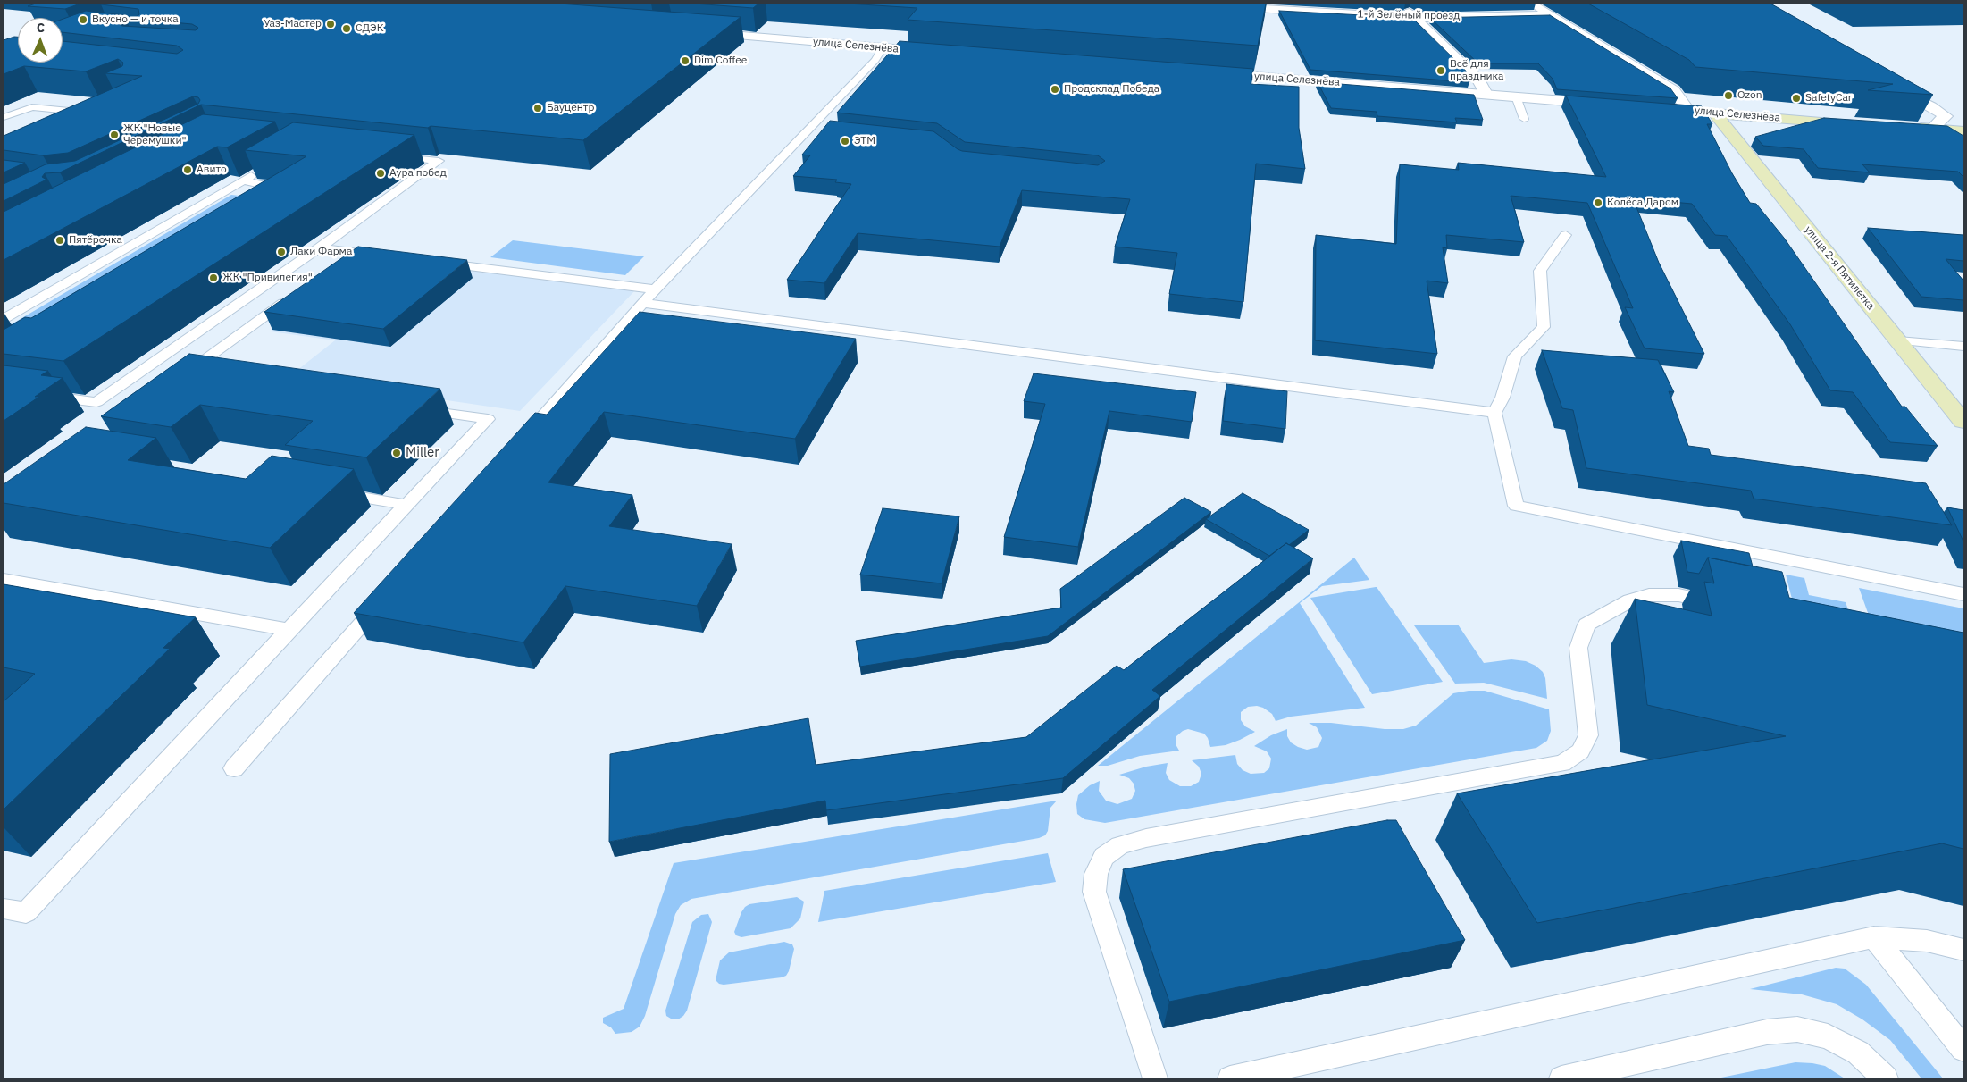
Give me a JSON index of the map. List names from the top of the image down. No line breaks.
{"streets":{"main road":["улица Селезнёва","улица 2-я Пятилетка"],"street":["1-й Зелёный проезд"]},"crossings":[["улица Селезнёва","улица 2-я Пятилетка"]],"places":["Вкусно — и точка","Уаз-Мастер","СДЭК","Dim Coffee","Всё для праздника","Продсклад Победа","Ozon","SafetyCar","Бауцентр","ЖК \"Новые Черемушки\"","ЭТМ","Авито","Аура побед","Колёса Даром","Пятёрочка","Лаки Фарма","ЖК \"Привилегия\"","Miller"],"north":"top"}
